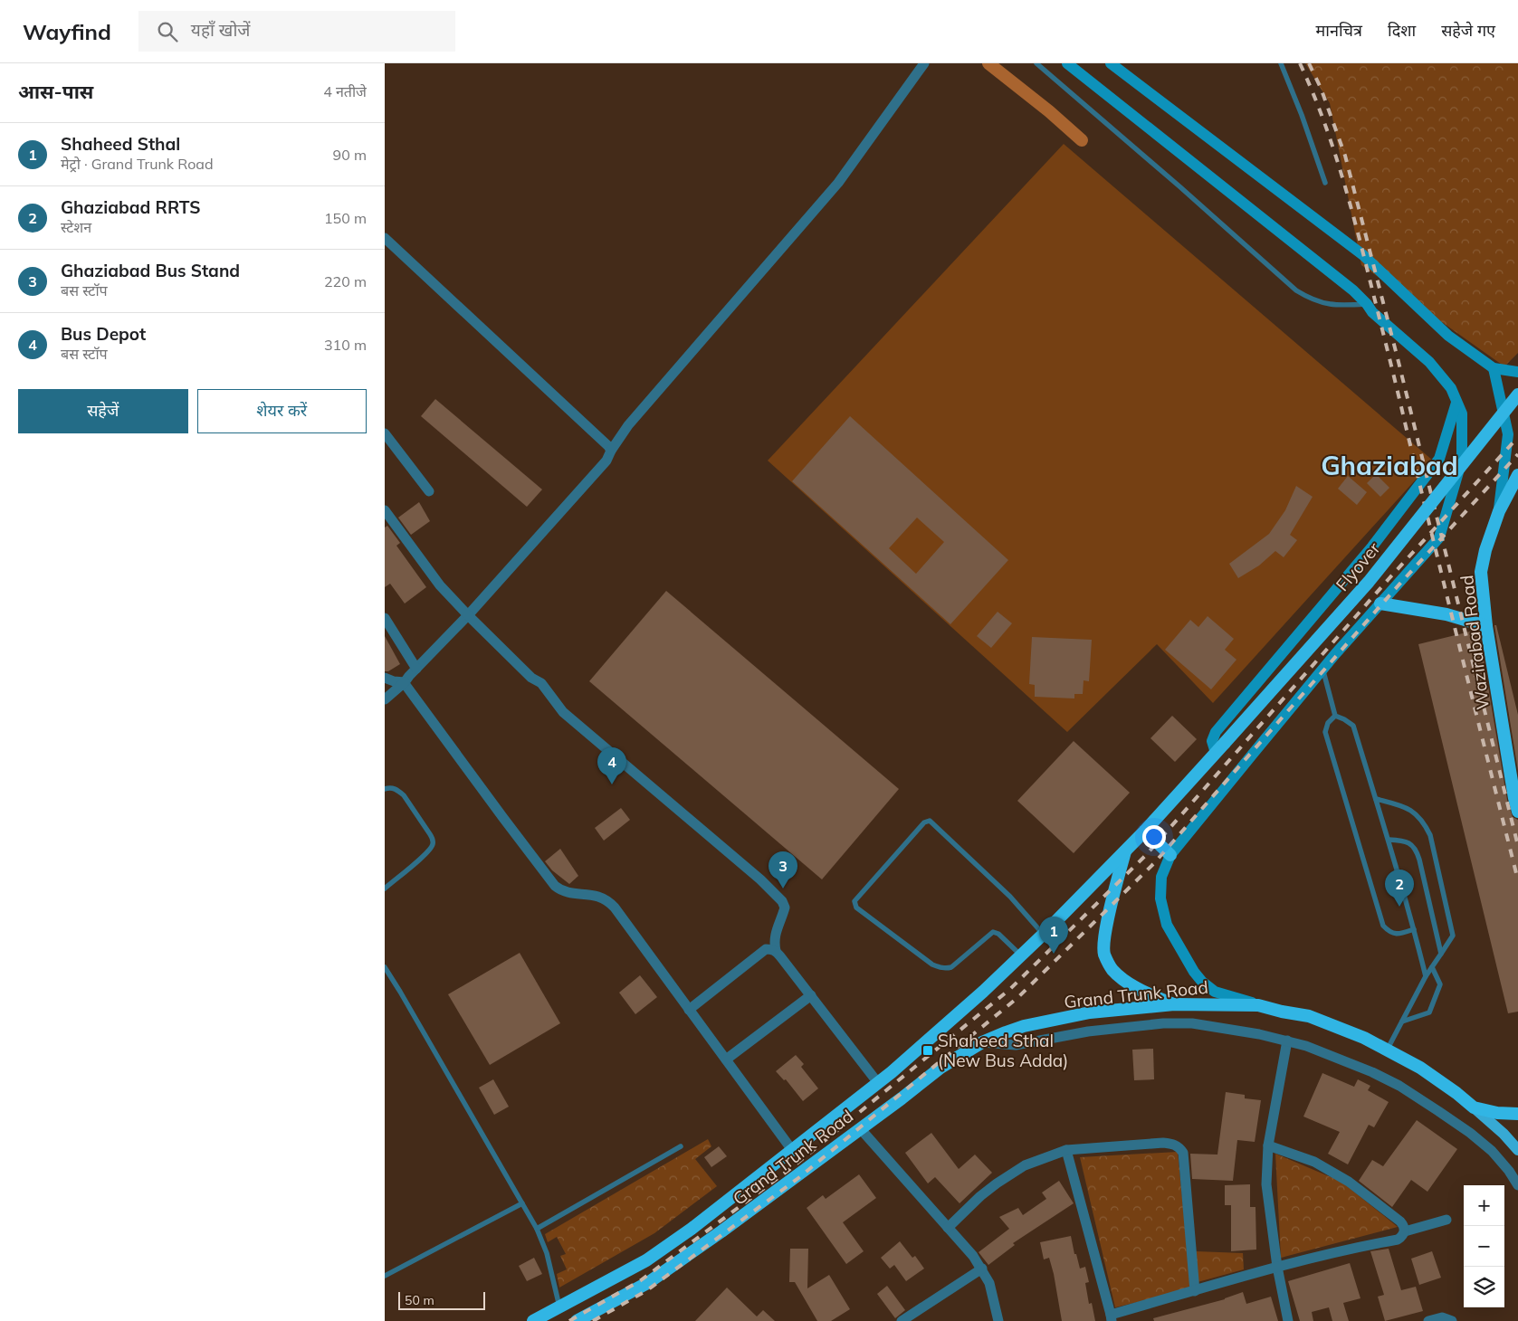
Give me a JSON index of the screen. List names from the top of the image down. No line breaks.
{"streets":{"highway":["Flyover","Wazirabad Road","Grand Trunk Road"]},"crossings":[["Flyover","Grand Trunk Road"]],"districts":["Ghaziabad"],"places":{"transit":["Shaheed Sthal (New Bus Adda)"]},"scale_bar":"50 m","page":{"header":"Wayfind","search":"यहाँ खोजें","nav":["मानचित्र","दिशा","सहेजे गए"],"heading":["आस-पास","4 नतीजे"],"list":[{"mark":"1","name":"Shaheed Sthal","note":"मेट्रो · Grand Trunk Road","value":"90 m"},{"mark":"2","name":"Ghaziabad RRTS","note":"स्टेशन","value":"150 m"},{"mark":"3","name":"Ghaziabad Bus Stand","note":"बस स्टॉप","value":"220 m"},{"mark":"4","name":"Bus Depot","note":"बस स्टॉप","value":"310 m"}],"buttons":["सहेजें","शेयर करें"],"pins":["4","3","2","1"],"map_buttons":["+","−"],"scale":"50 m"}}
